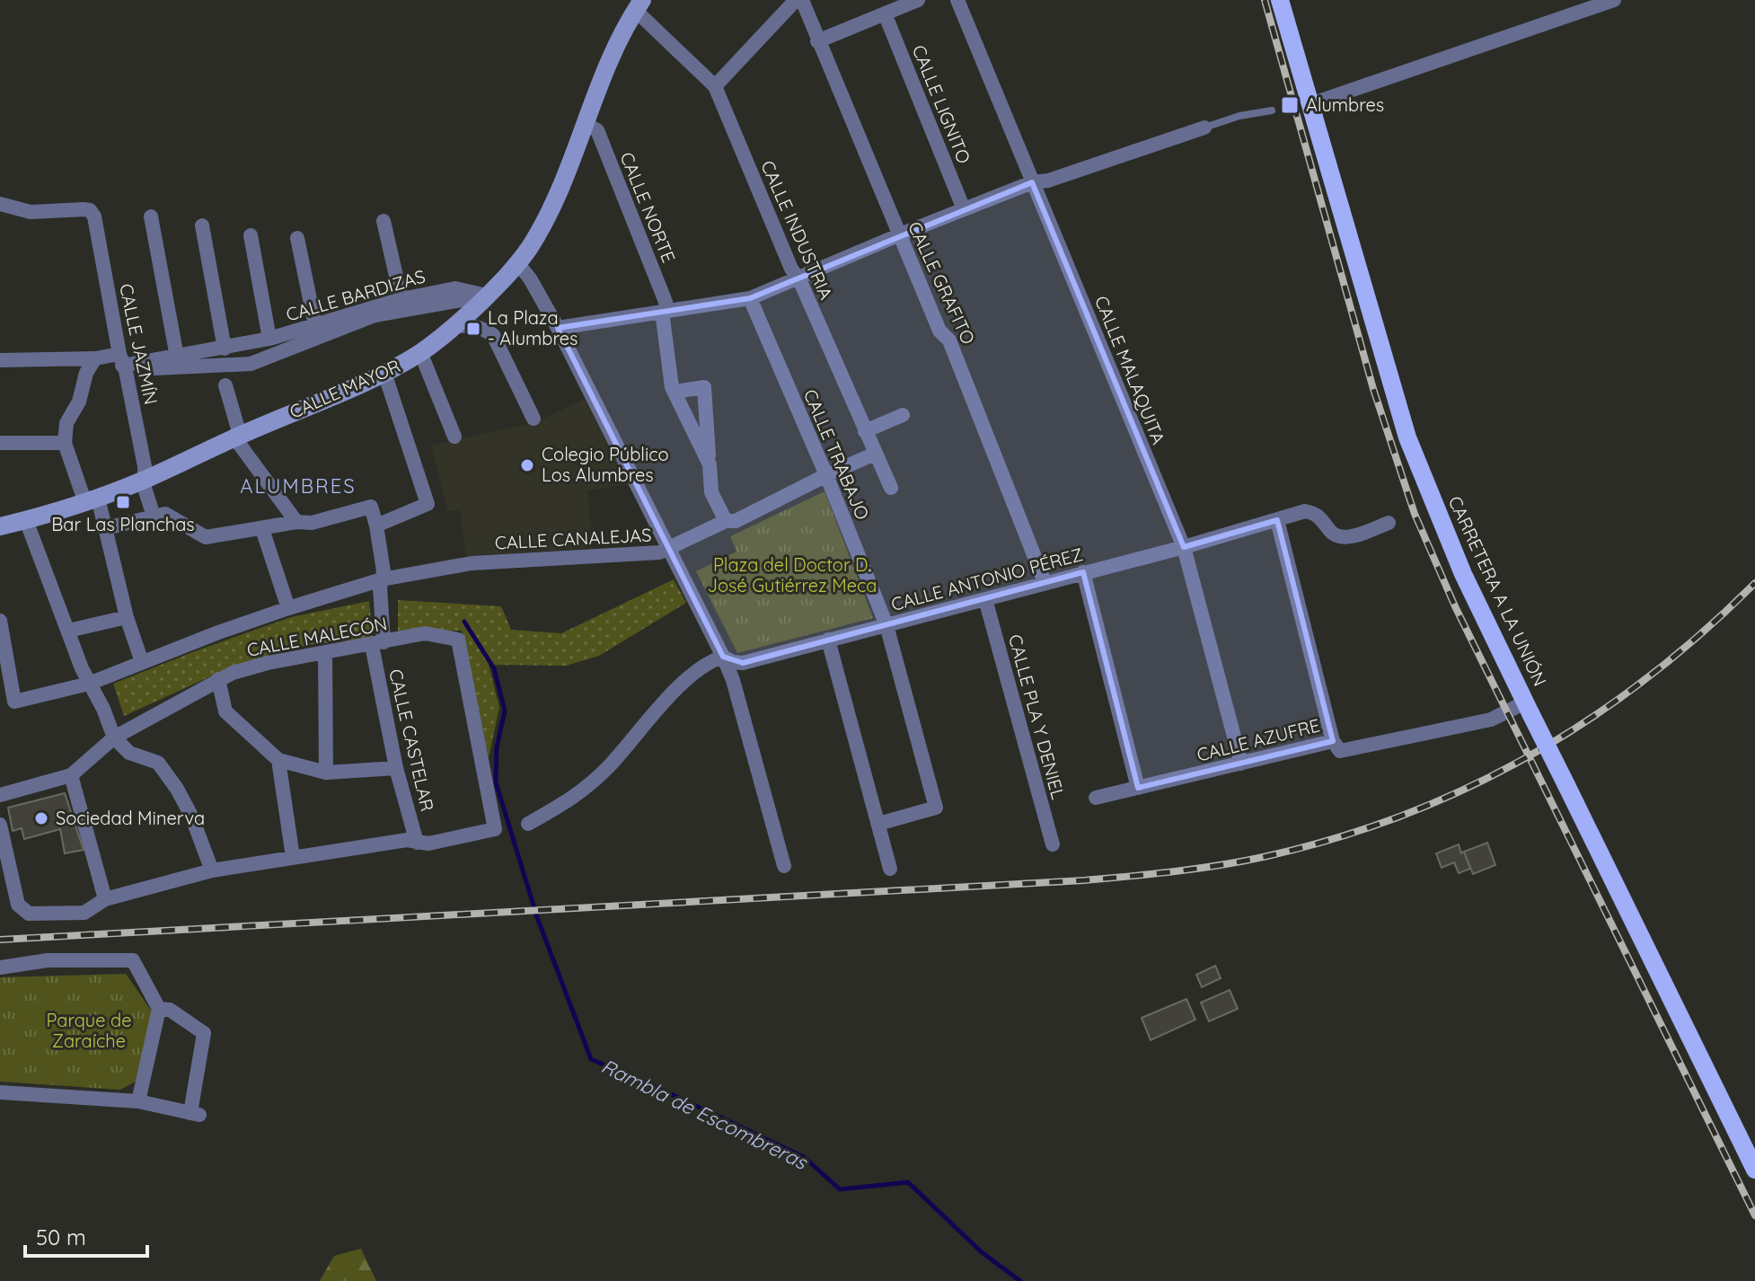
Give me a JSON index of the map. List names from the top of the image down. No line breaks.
{"streets":{"main road":["CARRETERA A LA UNIÓN"],"street":["CALLE LIGNITO","CALLE NORTE","CALLE INDUSTRIA","CALLE GRAFITO","CALLE BARDIZAS","CALLE JAZMÍN","CALLE MALAQUITA","CALLE MAYOR","CALLE TRABAJO","CALLE CANALEJAS","CALLE ANTONIO PÉREZ","CALLE MALECÓN","CALLE PLA Y DENIEL","CALLE CASTELAR","CALLE AZUFRE"]},"crossings":[["CALLE NORTE","CALLE MAYOR"],["CALLE INDUSTRIA","CALLE MAYOR"],["CALLE INDUSTRIA","CALLE CANALEJAS"],["CALLE GRAFITO","CALLE ANTONIO PÉREZ"],["CALLE BARDIZAS","CALLE JAZMÍN"],["CALLE BARDIZAS","CALLE MAYOR"],["CALLE JAZMÍN","CALLE MAYOR"],["CALLE MALAQUITA","CALLE ANTONIO PÉREZ"],["CALLE MALAQUITA","CALLE AZUFRE"],["CALLE TRABAJO","CALLE CANALEJAS"],["CALLE TRABAJO","CALLE ANTONIO PÉREZ"],["CALLE CANALEJAS","CALLE MALECÓN"],["CALLE CANALEJAS","CALLE CASTELAR"],["CALLE ANTONIO PÉREZ","CALLE PLA Y DENIEL"],["CALLE ANTONIO PÉREZ","CALLE AZUFRE"],["CALLE MALECÓN","CALLE CASTELAR"]],"districts":["ALUMBRES"],"water":["Rambla de Escombreras"],"parks":["Plaza del Doctor D. José Gutiérrez Meca","Parque de Zaraíche"],"places":{"transit":["Alumbres","La Plaza - Alumbres","Bar Las Planchas"],"other":["Colegio Público Los Alumbres","Sociedad Minerva"]},"scale_bar":"50 m"}
